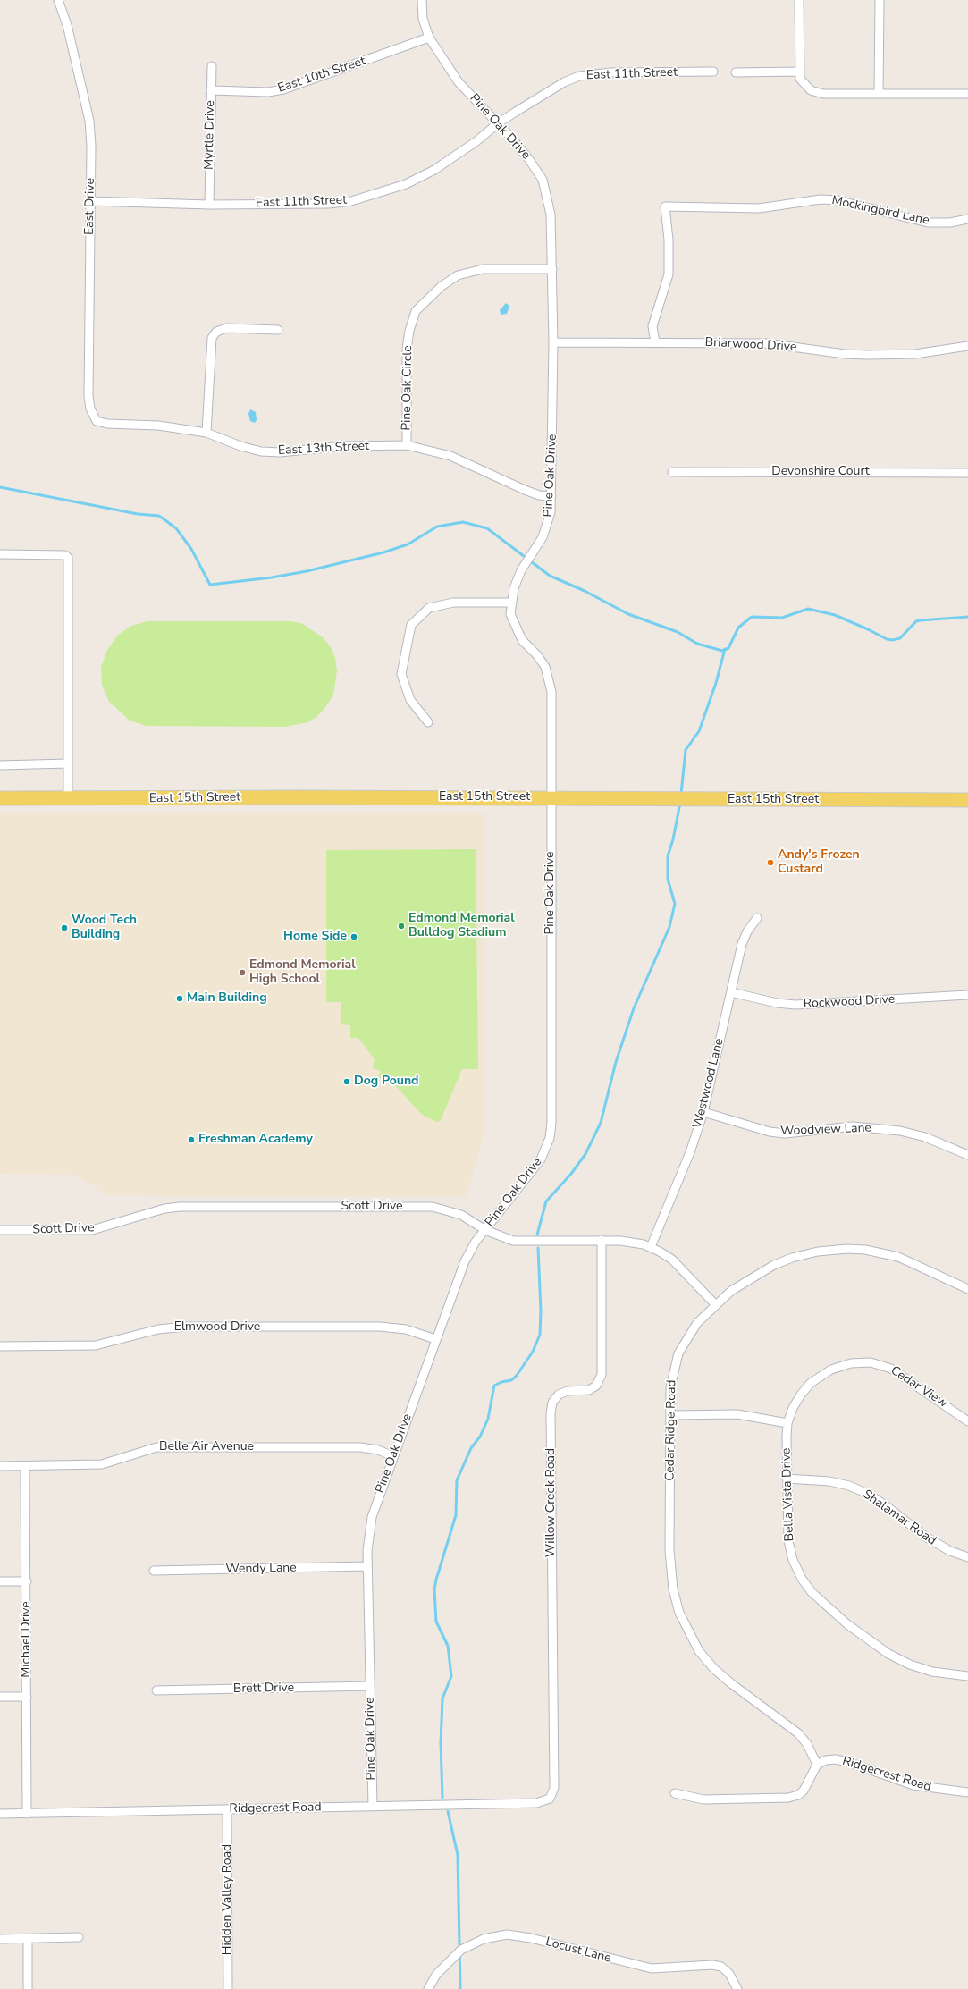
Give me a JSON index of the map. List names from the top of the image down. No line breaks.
{"streets":{"main road":["East 15th Street"],"street":["East 11th Street","East 10th Street","Pine Oak Drive","Myrtle Drive","East Drive","Mockingbird Lane","Briarwood Drive","Pine Oak Circle","East 13th Street","Devonshire Court","Rockwood Drive","Westwood Lane","Woodview Lane","Scott Drive","Elmwood Drive","Cedar View","Cedar Ridge Road","Belle Air Avenue","Bella Vista Drive","Willow Creek Road","Shalamar Road","Wendy Lane","Michael Drive","Brett Drive","Ridgecrest Road","Hidden Valley Road","Locust Lane"]},"crossings":[["East 11th Street","Pine Oak Drive"],["East 11th Street","Myrtle Drive"],["East 11th Street","East Drive"],["East 10th Street","Pine Oak Drive"],["East 10th Street","Myrtle Drive"],["Pine Oak Drive","Briarwood Drive"],["Pine Oak Drive","Pine Oak Circle"],["Pine Oak Drive","East 13th Street"],["Pine Oak Drive","East 15th Street"],["Pine Oak Drive","Scott Drive"],["Pine Oak Drive","Elmwood Drive"],["Pine Oak Drive","Belle Air Avenue"],["Pine Oak Drive","Wendy Lane"],["Pine Oak Drive","Brett Drive"],["Pine Oak Drive","Ridgecrest Road"],["East Drive","East 13th Street"],["Mockingbird Lane","Briarwood Drive"],["Pine Oak Circle","East 13th Street"],["Rockwood Drive","Westwood Lane"],["Westwood Lane","Woodview Lane"],["Westwood Lane","Scott Drive"],["Scott Drive","Cedar Ridge Road"],["Scott Drive","Willow Creek Road"],["Cedar View","Bella Vista Drive"],["Cedar Ridge Road","Ridgecrest Road"],["Belle Air Avenue","Michael Drive"],["Bella Vista Drive","Shalamar Road"],["Willow Creek Road","Ridgecrest Road"],["Michael Drive","Ridgecrest Road"],["Ridgecrest Road","Hidden Valley Road"]],"places":["Andy's Frozen Custard","Edmond Memorial Bulldog Stadium","Wood Tech Building","Home Side","Edmond Memorial High School","Main Building","Dog Pound","Freshman Academy"]}
